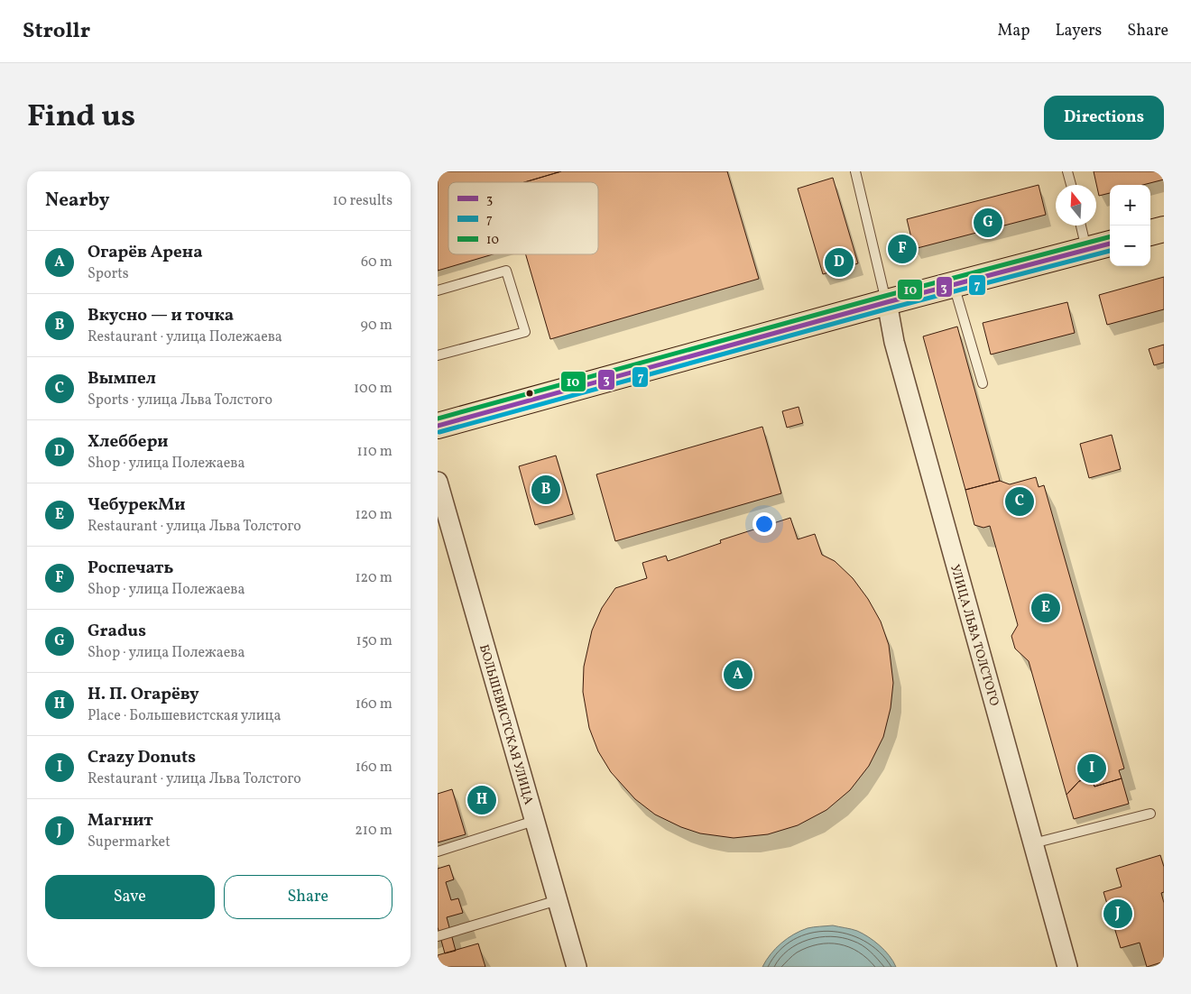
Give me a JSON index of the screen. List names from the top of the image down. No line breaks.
{"streets":{"street":["УЛИЦА ЛЬВА ТОЛСТОГО","БОЛЬШЕВИСТСКАЯ УЛИЦА"]},"lines":["transit line 10","transit line 3","transit line 7"],"legend":["3","7","10"],"north":"top","page":{"header":"Strollr","nav":["Map","Layers","Share"],"title":"Find us","buttons":["Directions",["Save","Share"]],"heading":["Nearby","10 results"],"map_buttons":["+","−"],"pins":["G","F","D","B","C","E","A","I","H","J"],"list":[{"mark":"A","name":"Огарёв Арена","note":"Sports","value":"60 m"},{"mark":"B","name":"Вкусно — и точка","note":"Restaurant · улица Полежаева","value":"90 m"},{"mark":"C","name":"Вымпел","note":"Sports · улица Льва Толстого","value":"100 m"},{"mark":"D","name":"Хлеббери","note":"Shop · улица Полежаева","value":"110 m"},{"mark":"E","name":"ЧебурекМи","note":"Restaurant · улица Льва Толстого","value":"120 m"},{"mark":"F","name":"Роспечать","note":"Shop · улица Полежаева","value":"120 m"},{"mark":"G","name":"Gradus","note":"Shop · улица Полежаева","value":"150 m"},{"mark":"H","name":"Н. П. Огарёву","note":"Place · Большевистская улица","value":"160 m"},{"mark":"I","name":"Crazy Donuts","note":"Restaurant · улица Льва Толстого","value":"160 m"},{"mark":"J","name":"Магнит","note":"Supermarket","value":"210 m"}]}}
